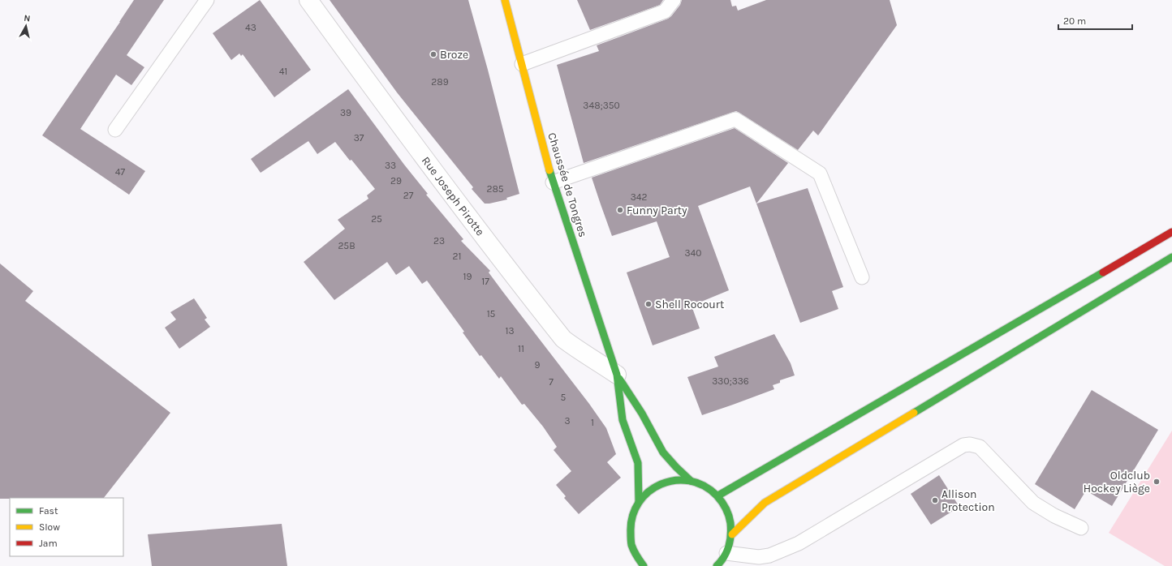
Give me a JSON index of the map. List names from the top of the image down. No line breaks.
{"streets":{"main road":["Chaussée de Tongres"],"street":["Rue Joseph Pirotte"]},"crossings":[["Chaussée de Tongres","Rue Joseph Pirotte"]],"places":["Broze","Funny Party","Shell Rocourt","Oldclub Hockey Liège","Allison Protection"],"house_numbers":["43","41","289","348;350","39","37","33","47","29","285","27","342","25","23","25B","340","21","19","17","15","13","11","9","330;336","7","5","3","1"],"legend":["Fast","Slow","Jam"],"scale_bar":"20 m","north":"top"}
